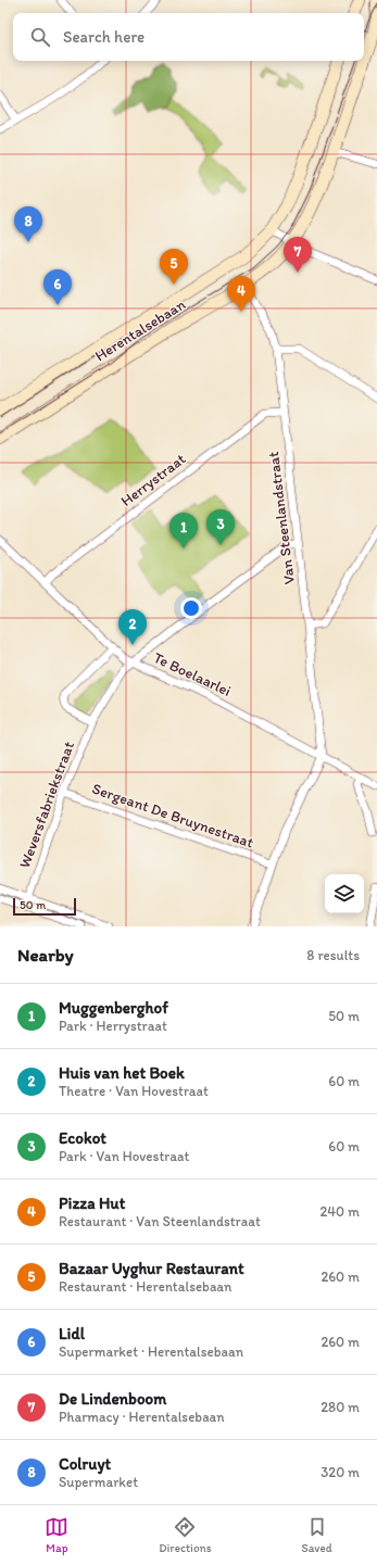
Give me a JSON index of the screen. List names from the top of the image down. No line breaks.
{"streets":{"main road":["Herentalsebaan"],"street":["Herrystraat","Van Steenlandstraat","Te Boelaarlei","Weversfabriekstraat","Sergeant De Bruynestraat"]},"crossings":[["Herentalsebaan","Van Steenlandstraat"],["Herrystraat","Van Steenlandstraat"],["Herrystraat","Te Boelaarlei"],["Van Steenlandstraat","Te Boelaarlei"],["Van Steenlandstraat","Weversfabriekstraat"],["Te Boelaarlei","Weversfabriekstraat"],["Weversfabriekstraat","Sergeant De Bruynestraat"]],"scale_bar":"50 m","page":{"search":"Search here","pins":["8","7","5","6","4","3","1","2"],"scale":"50 m","heading":["Nearby","8 results"],"list":[{"mark":"1","name":"Muggenberghof","note":"Park · Herrystraat","value":"50 m"},{"mark":"2","name":"Huis van het Boek","note":"Theatre · Van Hovestraat","value":"60 m"},{"mark":"3","name":"Ecokot","note":"Park · Van Hovestraat","value":"60 m"},{"mark":"4","name":"Pizza Hut","note":"Restaurant · Van Steenlandstraat","value":"240 m"},{"mark":"5","name":"Bazaar Uyghur Restaurant","note":"Restaurant · Herentalsebaan","value":"260 m"},{"mark":"6","name":"Lidl","note":"Supermarket · Herentalsebaan","value":"260 m"},{"mark":"7","name":"De Lindenboom","note":"Pharmacy · Herentalsebaan","value":"280 m"},{"mark":"8","name":"Colruyt","note":"Supermarket","value":"320 m"}],"nav":["Map","Directions","Saved"]}}
